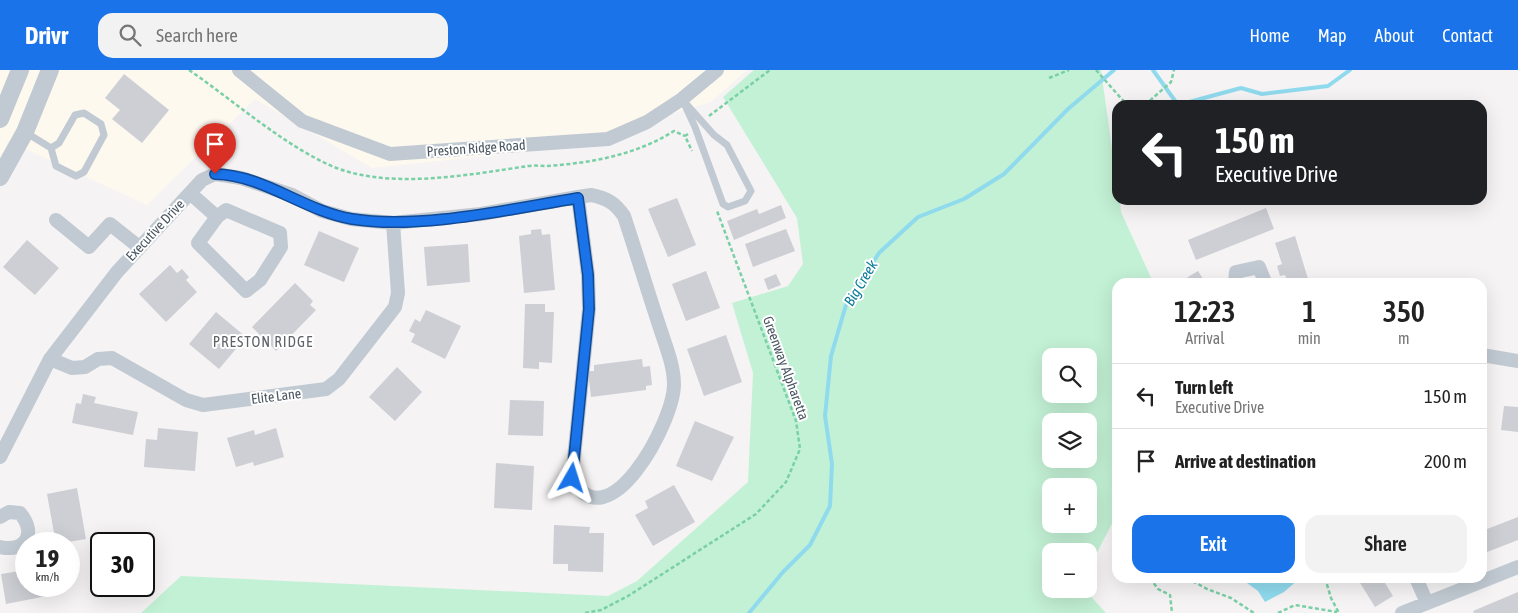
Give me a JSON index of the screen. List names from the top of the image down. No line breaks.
{"streets":{"street":["Preston Ridge Road","Executive Drive","Elite Lane"],"path":["Greenway Alpharetta"]},"crossings":[["Executive Drive","Elite Lane"]],"districts":["PRESTON RIDGE"],"water":["Big Creek"],"page":{"header":"Drivr","search":"Search here","nav":["Home","Map","About","Contact"],"turn":["150 m","Executive Drive"],"eta":["12:23","Arrival","1","min","350","m"],"map_buttons":["+","−"],"list":[{"name":"Turn left","note":"Executive Drive","value":"150 m"},{"name":"Arrive at destination","value":"200 m"}],"buttons":["Exit","Share"],"speed":"19 km/h","limit":"30"}}
